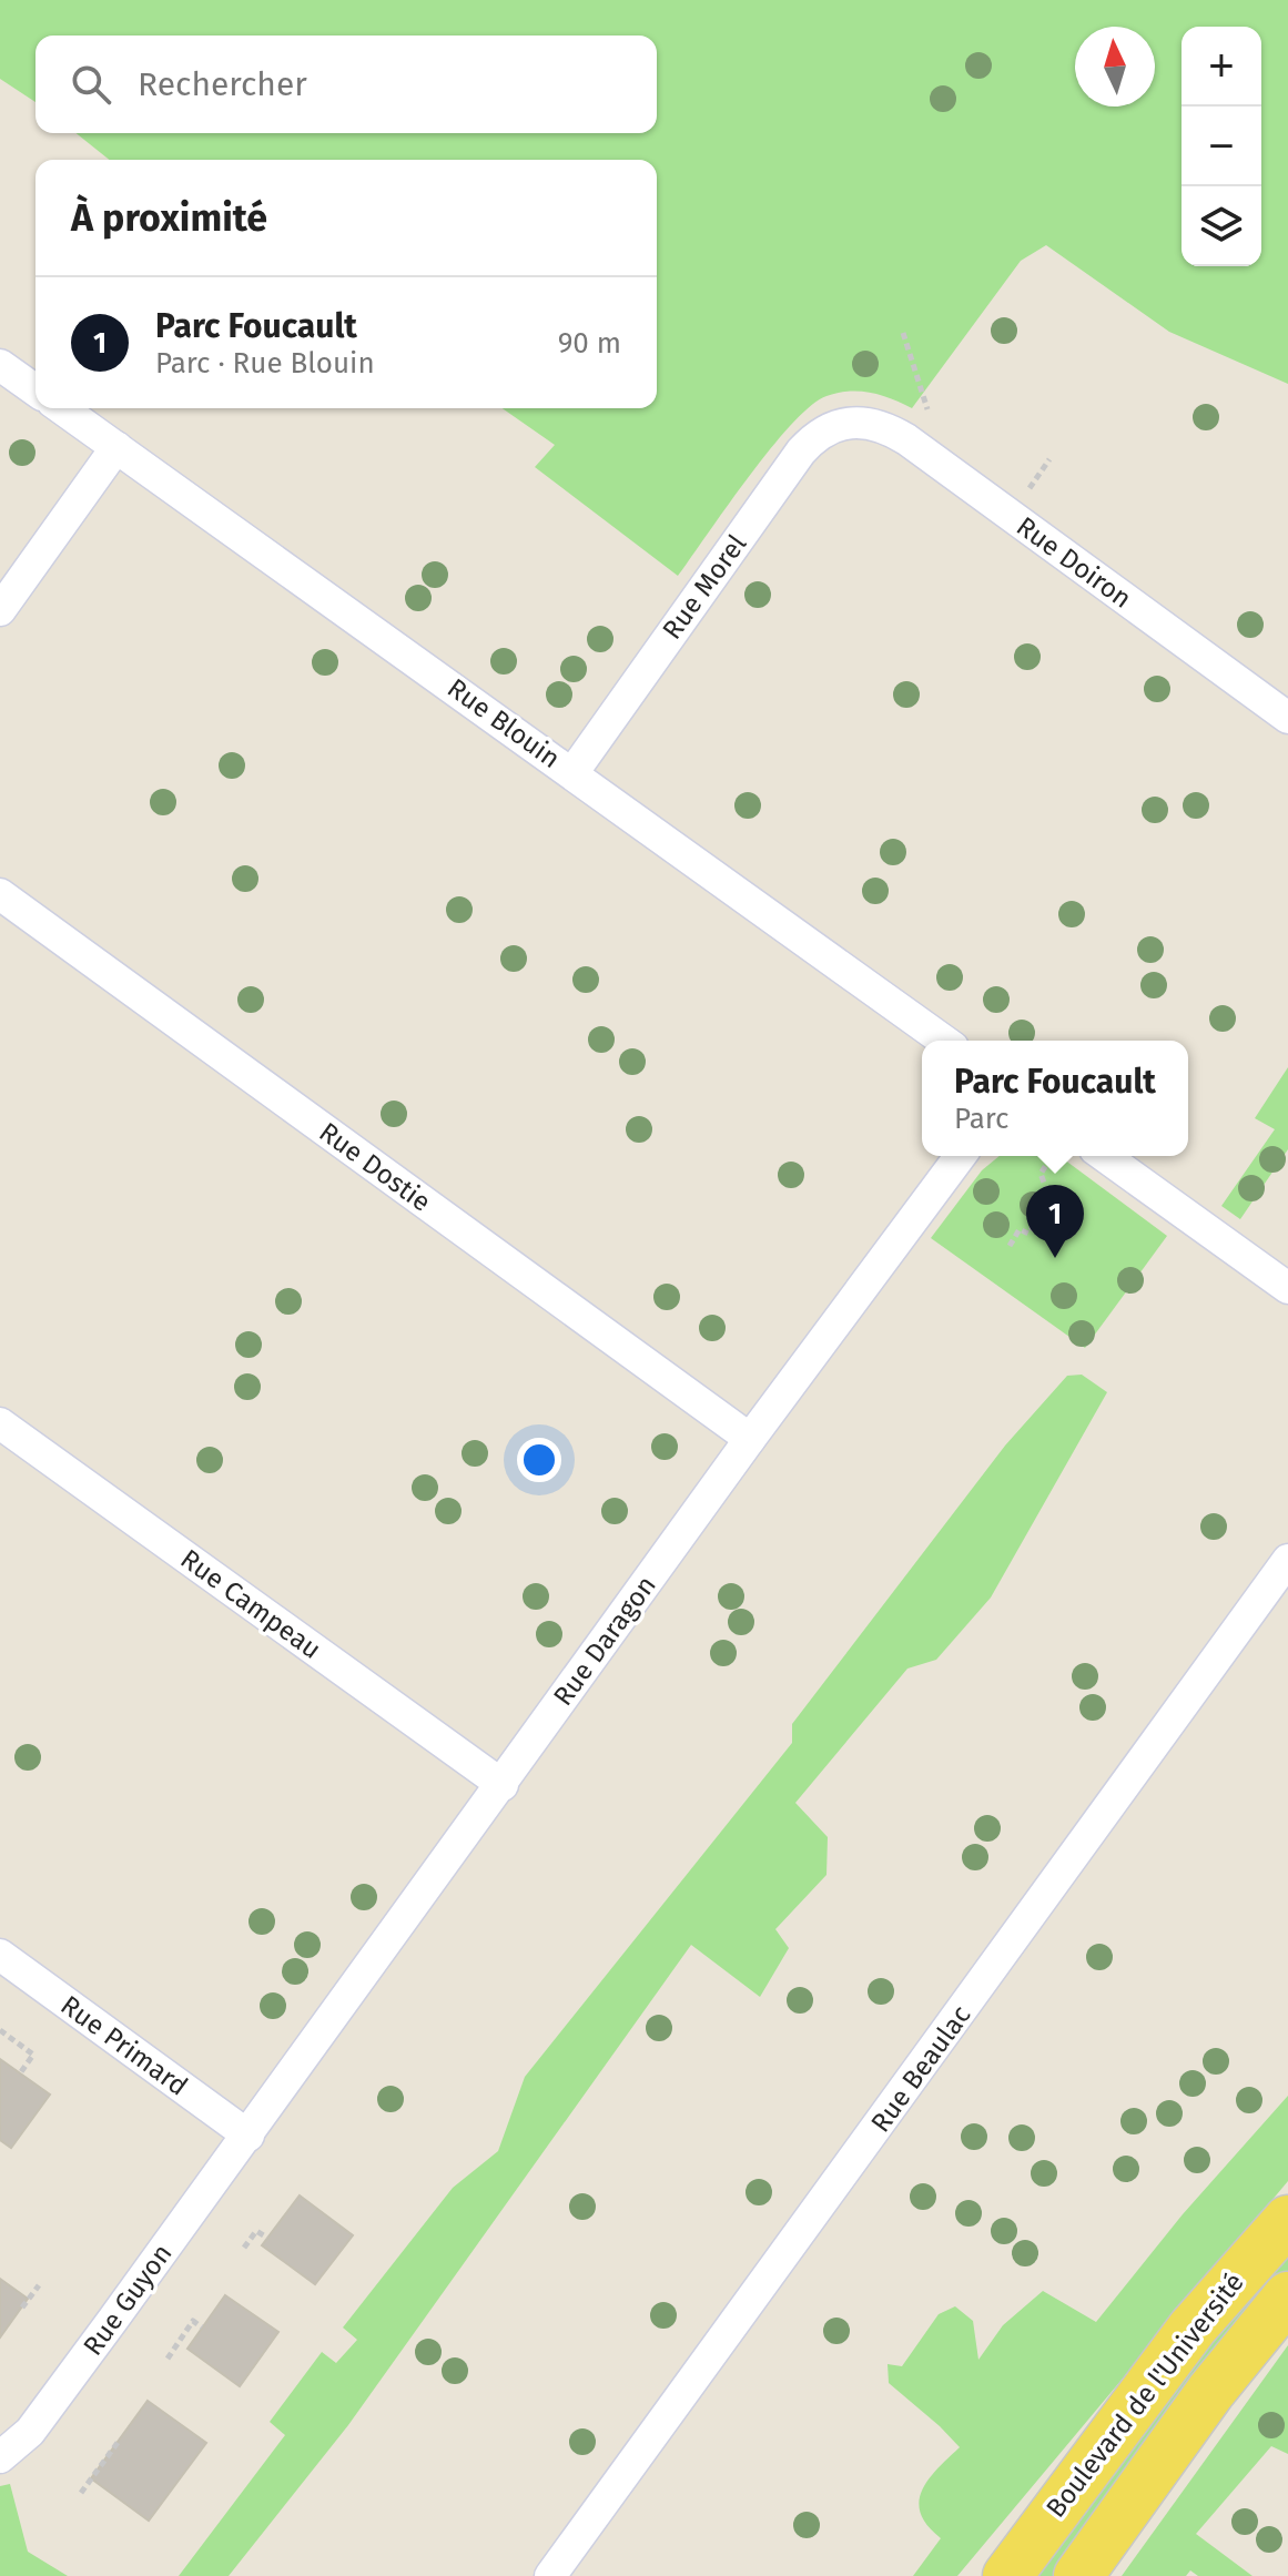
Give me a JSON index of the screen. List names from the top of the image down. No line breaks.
{"streets":{"main road":["Boulevard de l'Université"],"street":["Rue Doiron","Rue Morel","Rue Blouin","Rue Dostie","Rue Campeau","Rue Daragon","Rue Primard","Rue Beaulac","Rue Guyon"]},"crossings":[["Rue Doiron","Rue Morel"],["Rue Morel","Rue Blouin"],["Rue Dostie","Rue Daragon"],["Rue Campeau","Rue Daragon"],["Rue Daragon","Rue Primard"],["Rue Daragon","Rue Guyon"],["Rue Primard","Rue Guyon"]],"north":"top","page":{"map_buttons":["+","−"],"search":"Rechercher","heading":"À proximité","list":[{"mark":"1","name":"Parc Foucault","note":"Parc · Rue Blouin","value":"90 m"}],"popup":["Parc Foucault","Parc"],"pins":"1"}}
